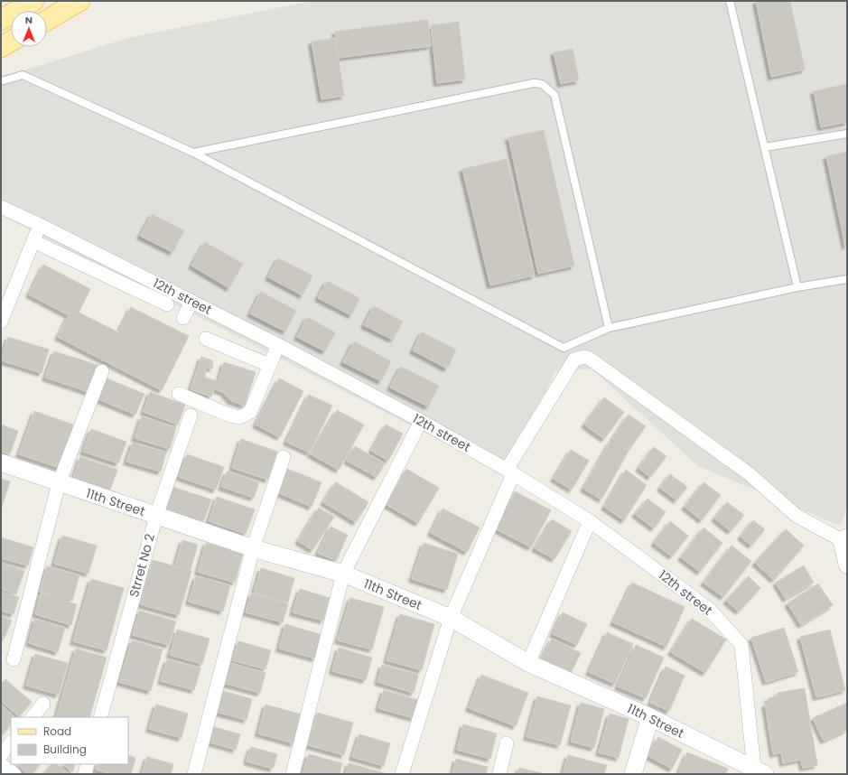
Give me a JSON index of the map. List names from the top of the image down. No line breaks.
{"streets":{"street":["12th street","11th Street","Strret No 2"]},"crossings":[["12th street","11th Street"],["11th Street","Strret No 2"]],"legend":["Road","Building"],"north":"top"}
